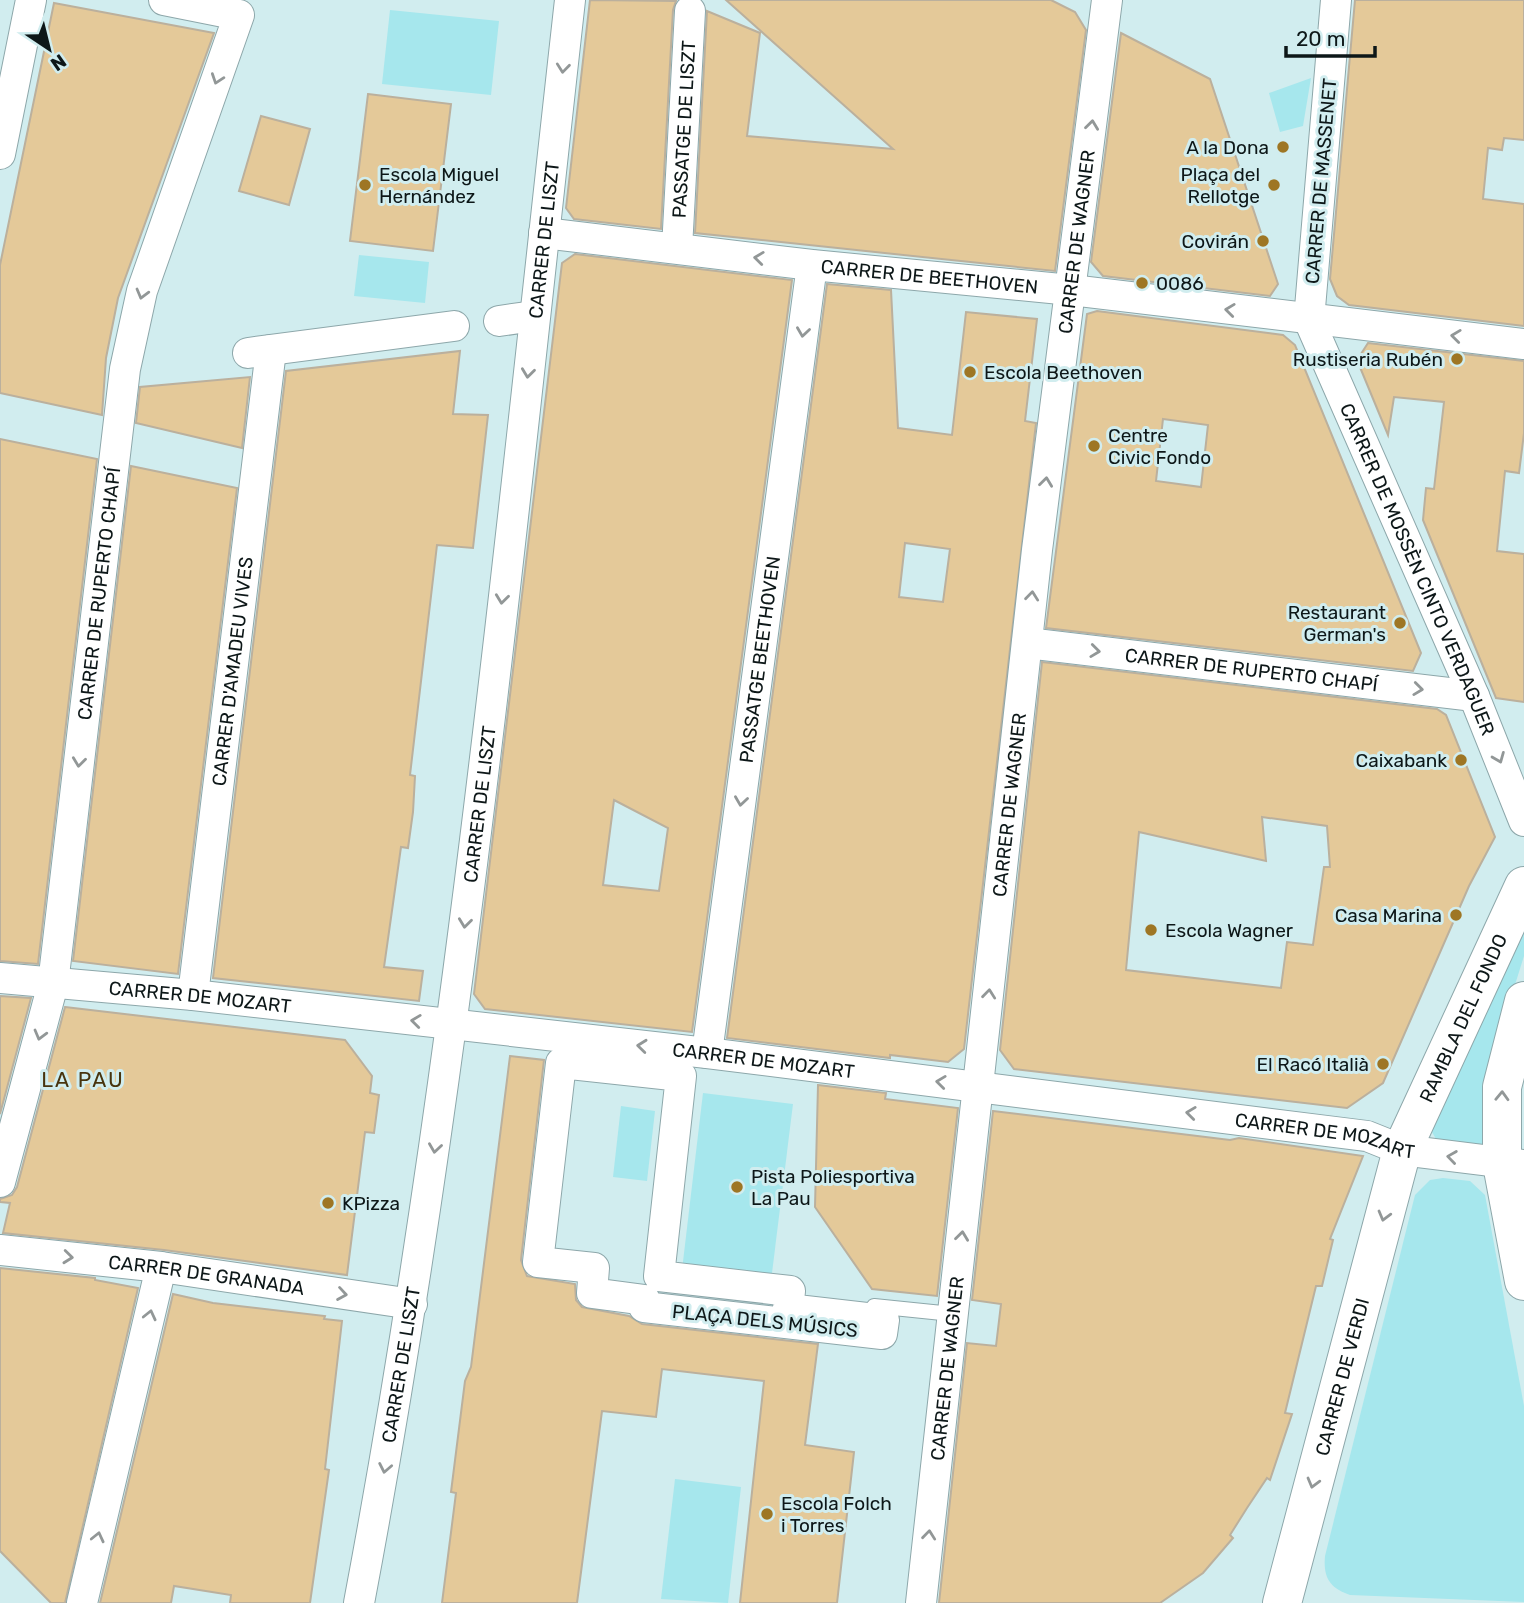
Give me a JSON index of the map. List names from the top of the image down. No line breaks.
{"streets":{"street":["PASSATGE DE LISZT","CARRER DE MASSENET","CARRER DE LISZT","CARRER DE WAGNER","CARRER DE BEETHOVEN","CARRER DE MOSSÈN CINTO VERDAGUER","CARRER DE RUPERTO CHAPÍ","PASSATGE BEETHOVEN","CARRER D'AMADEU VIVES","CARRER DE MOZART","RAMBLA DEL FONDO","CARRER DE GRANADA","PLAÇA DELS MÚSICS","CARRER DE VERDI"]},"crossings":[["PASSATGE DE LISZT","CARRER DE BEETHOVEN"],["CARRER DE MASSENET","CARRER DE BEETHOVEN"],["CARRER DE MASSENET","CARRER DE MOSSÈN CINTO VERDAGUER"],["CARRER DE LISZT","CARRER DE BEETHOVEN"],["CARRER DE LISZT","CARRER DE MOZART"],["CARRER DE LISZT","CARRER DE GRANADA"],["CARRER DE WAGNER","CARRER DE BEETHOVEN"],["CARRER DE WAGNER","CARRER DE RUPERTO CHAPÍ"],["CARRER DE WAGNER","CARRER DE MOZART"],["CARRER DE BEETHOVEN","CARRER DE MOSSÈN CINTO VERDAGUER"],["CARRER DE BEETHOVEN","PASSATGE BEETHOVEN"],["CARRER DE MOSSÈN CINTO VERDAGUER","CARRER DE RUPERTO CHAPÍ"],["CARRER DE RUPERTO CHAPÍ","CARRER DE MOZART"],["PASSATGE BEETHOVEN","CARRER DE MOZART"],["CARRER D'AMADEU VIVES","CARRER DE MOZART"],["CARRER DE MOZART","RAMBLA DEL FONDO"],["CARRER DE MOZART","CARRER DE VERDI"],["RAMBLA DEL FONDO","CARRER DE VERDI"]],"one_way":["CARRER DE LISZT","CARRER DE WAGNER","CARRER DE BEETHOVEN","PASSATGE BEETHOVEN","CARRER DE MOZART","CARRER DE GRANADA","CARRER DE VERDI"],"districts":["LA PAU"],"places":["A la Dona","Escola Miguel Hernández","Plaça del Rellotge","Covirán","0086","Rustiseria Rubén","Escola Beethoven","Centre Civic Fondo","Restaurant German's","Caixabank","Casa Marina","Escola Wagner","El Racó Italià","Pista Poliesportiva La Pau","KPizza","Escola Folch i Torres"],"scale_bar":"20 m","north":"bottom right"}
